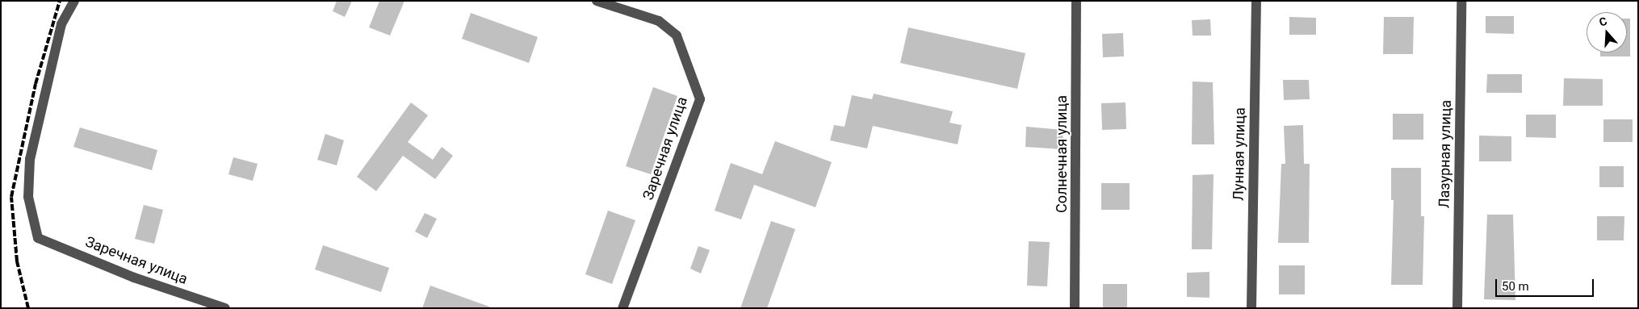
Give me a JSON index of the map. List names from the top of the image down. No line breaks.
{"streets":{"street":["Заречная улица","Солнечная улица","Лунная улица","Лазурная улица"]},"scale_bar":"50 m","north":"top"}
